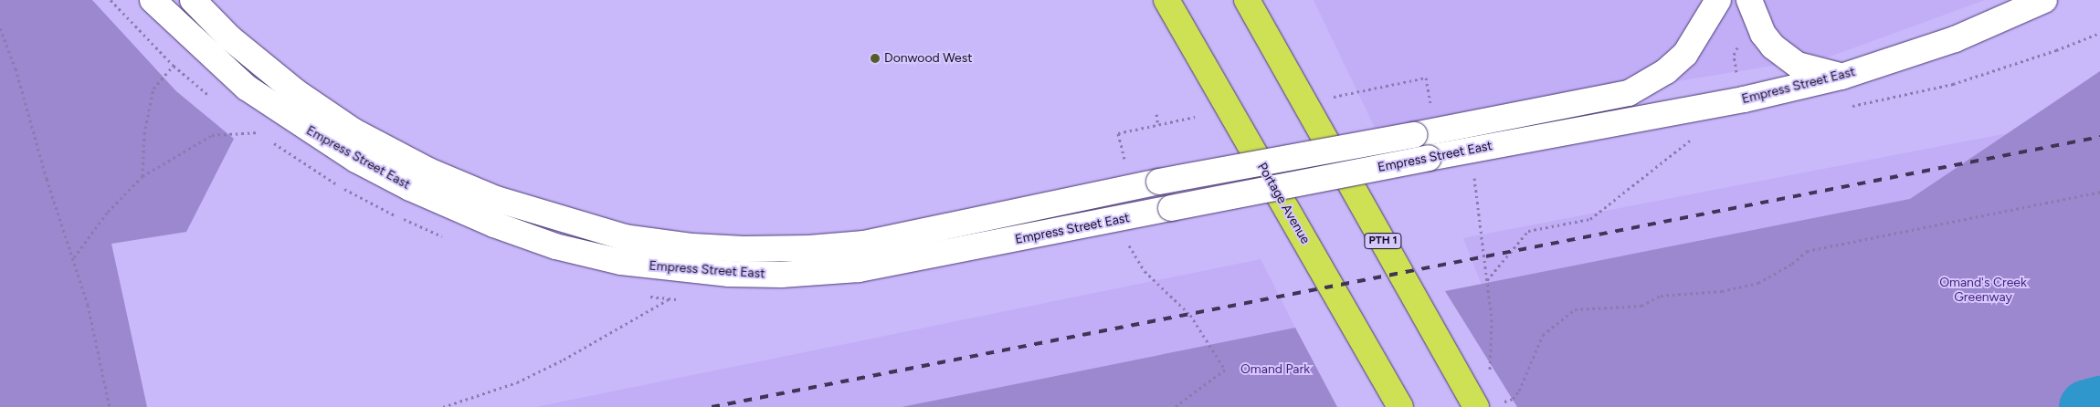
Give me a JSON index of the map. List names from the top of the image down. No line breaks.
{"streets":{"highway":["Portage Avenue","PTH 1"],"main road":["Empress Street East"]},"parks":["Omand's Creek Greenway","Omand Park"],"places":["Donwood West"]}
